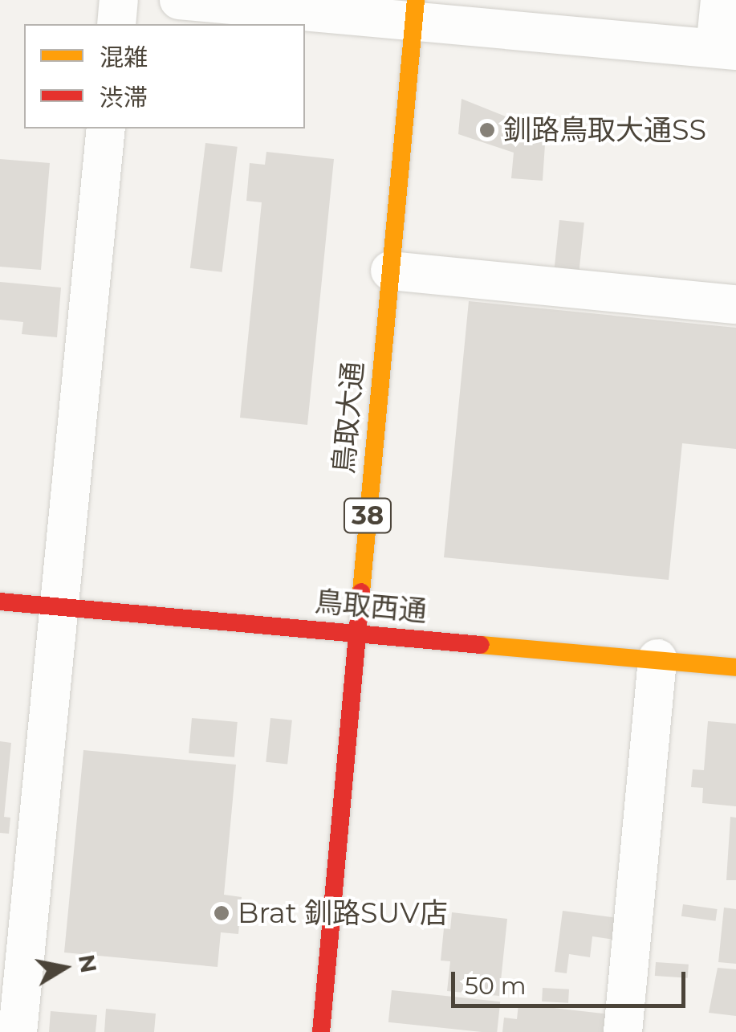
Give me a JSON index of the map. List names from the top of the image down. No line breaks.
{"streets":{"main road":["鳥取大通","38","鳥取西通"]},"crossings":[["鳥取大通","鳥取西通"]],"places":["釧路鳥取大通SS","Brat 釧路SUV店"],"legend":["混雑","渋滞"],"scale_bar":"50 m","north":"right"}
